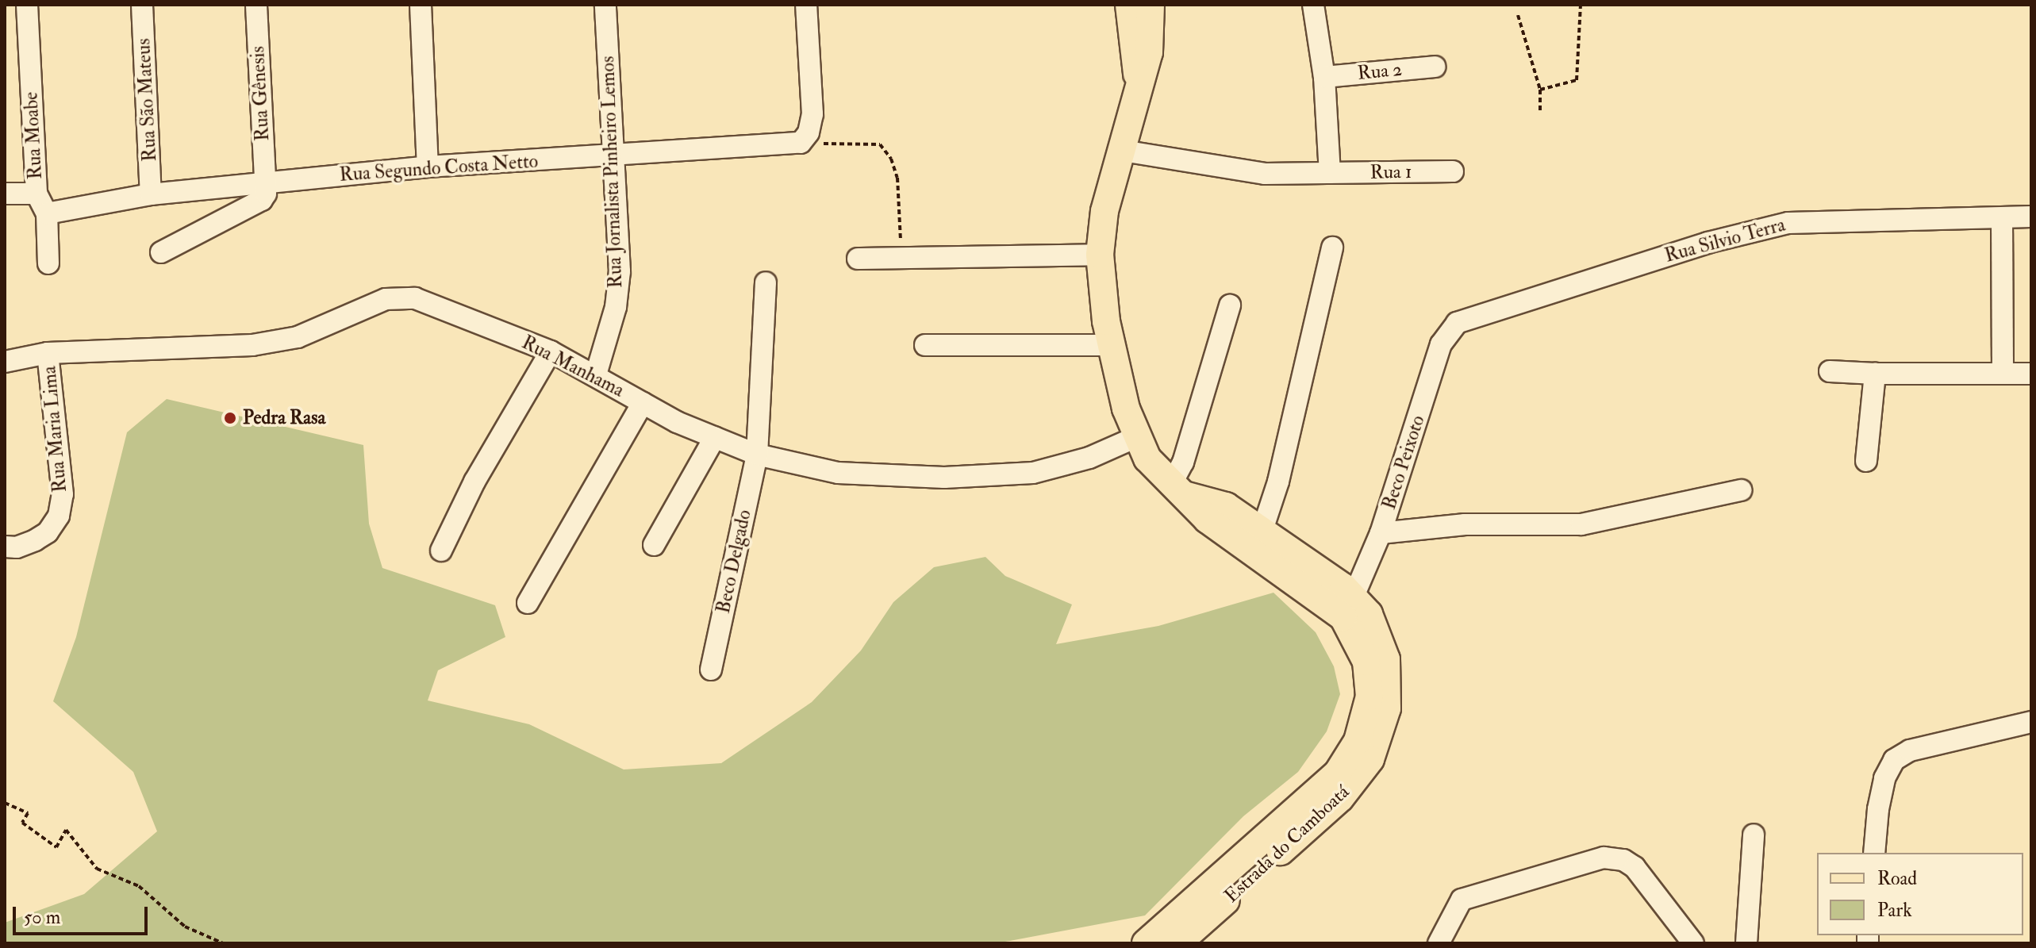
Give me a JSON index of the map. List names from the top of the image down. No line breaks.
{"streets":{"main road":["Estrada do Camboatá"],"street":["Rua 2","Rua Gênesis","Rua São Mateus","Rua Moabe","Rua Segundo Costa Netto","Rua Jornalista Pinheiro Lemos","Rua 1","Rua Silvio Terra","Rua Manhama","Rua Maria Lima","Beco Peixoto","Beco Delgado"]},"crossings":[["Rua Gênesis","Rua Segundo Costa Netto"],["Rua São Mateus","Rua Segundo Costa Netto"],["Rua Moabe","Rua Segundo Costa Netto"],["Rua Segundo Costa Netto","Rua Jornalista Pinheiro Lemos"],["Rua Jornalista Pinheiro Lemos","Rua Manhama"],["Rua 1","Estrada do Camboatá"],["Rua Silvio Terra","Beco Peixoto"],["Rua Manhama","Rua Maria Lima"],["Rua Manhama","Beco Delgado"],["Rua Manhama","Estrada do Camboatá"],["Beco Peixoto","Estrada do Camboatá"]],"places":["Pedra Rasa"],"legend":["Road","Park"],"scale_bar":"50 m"}
